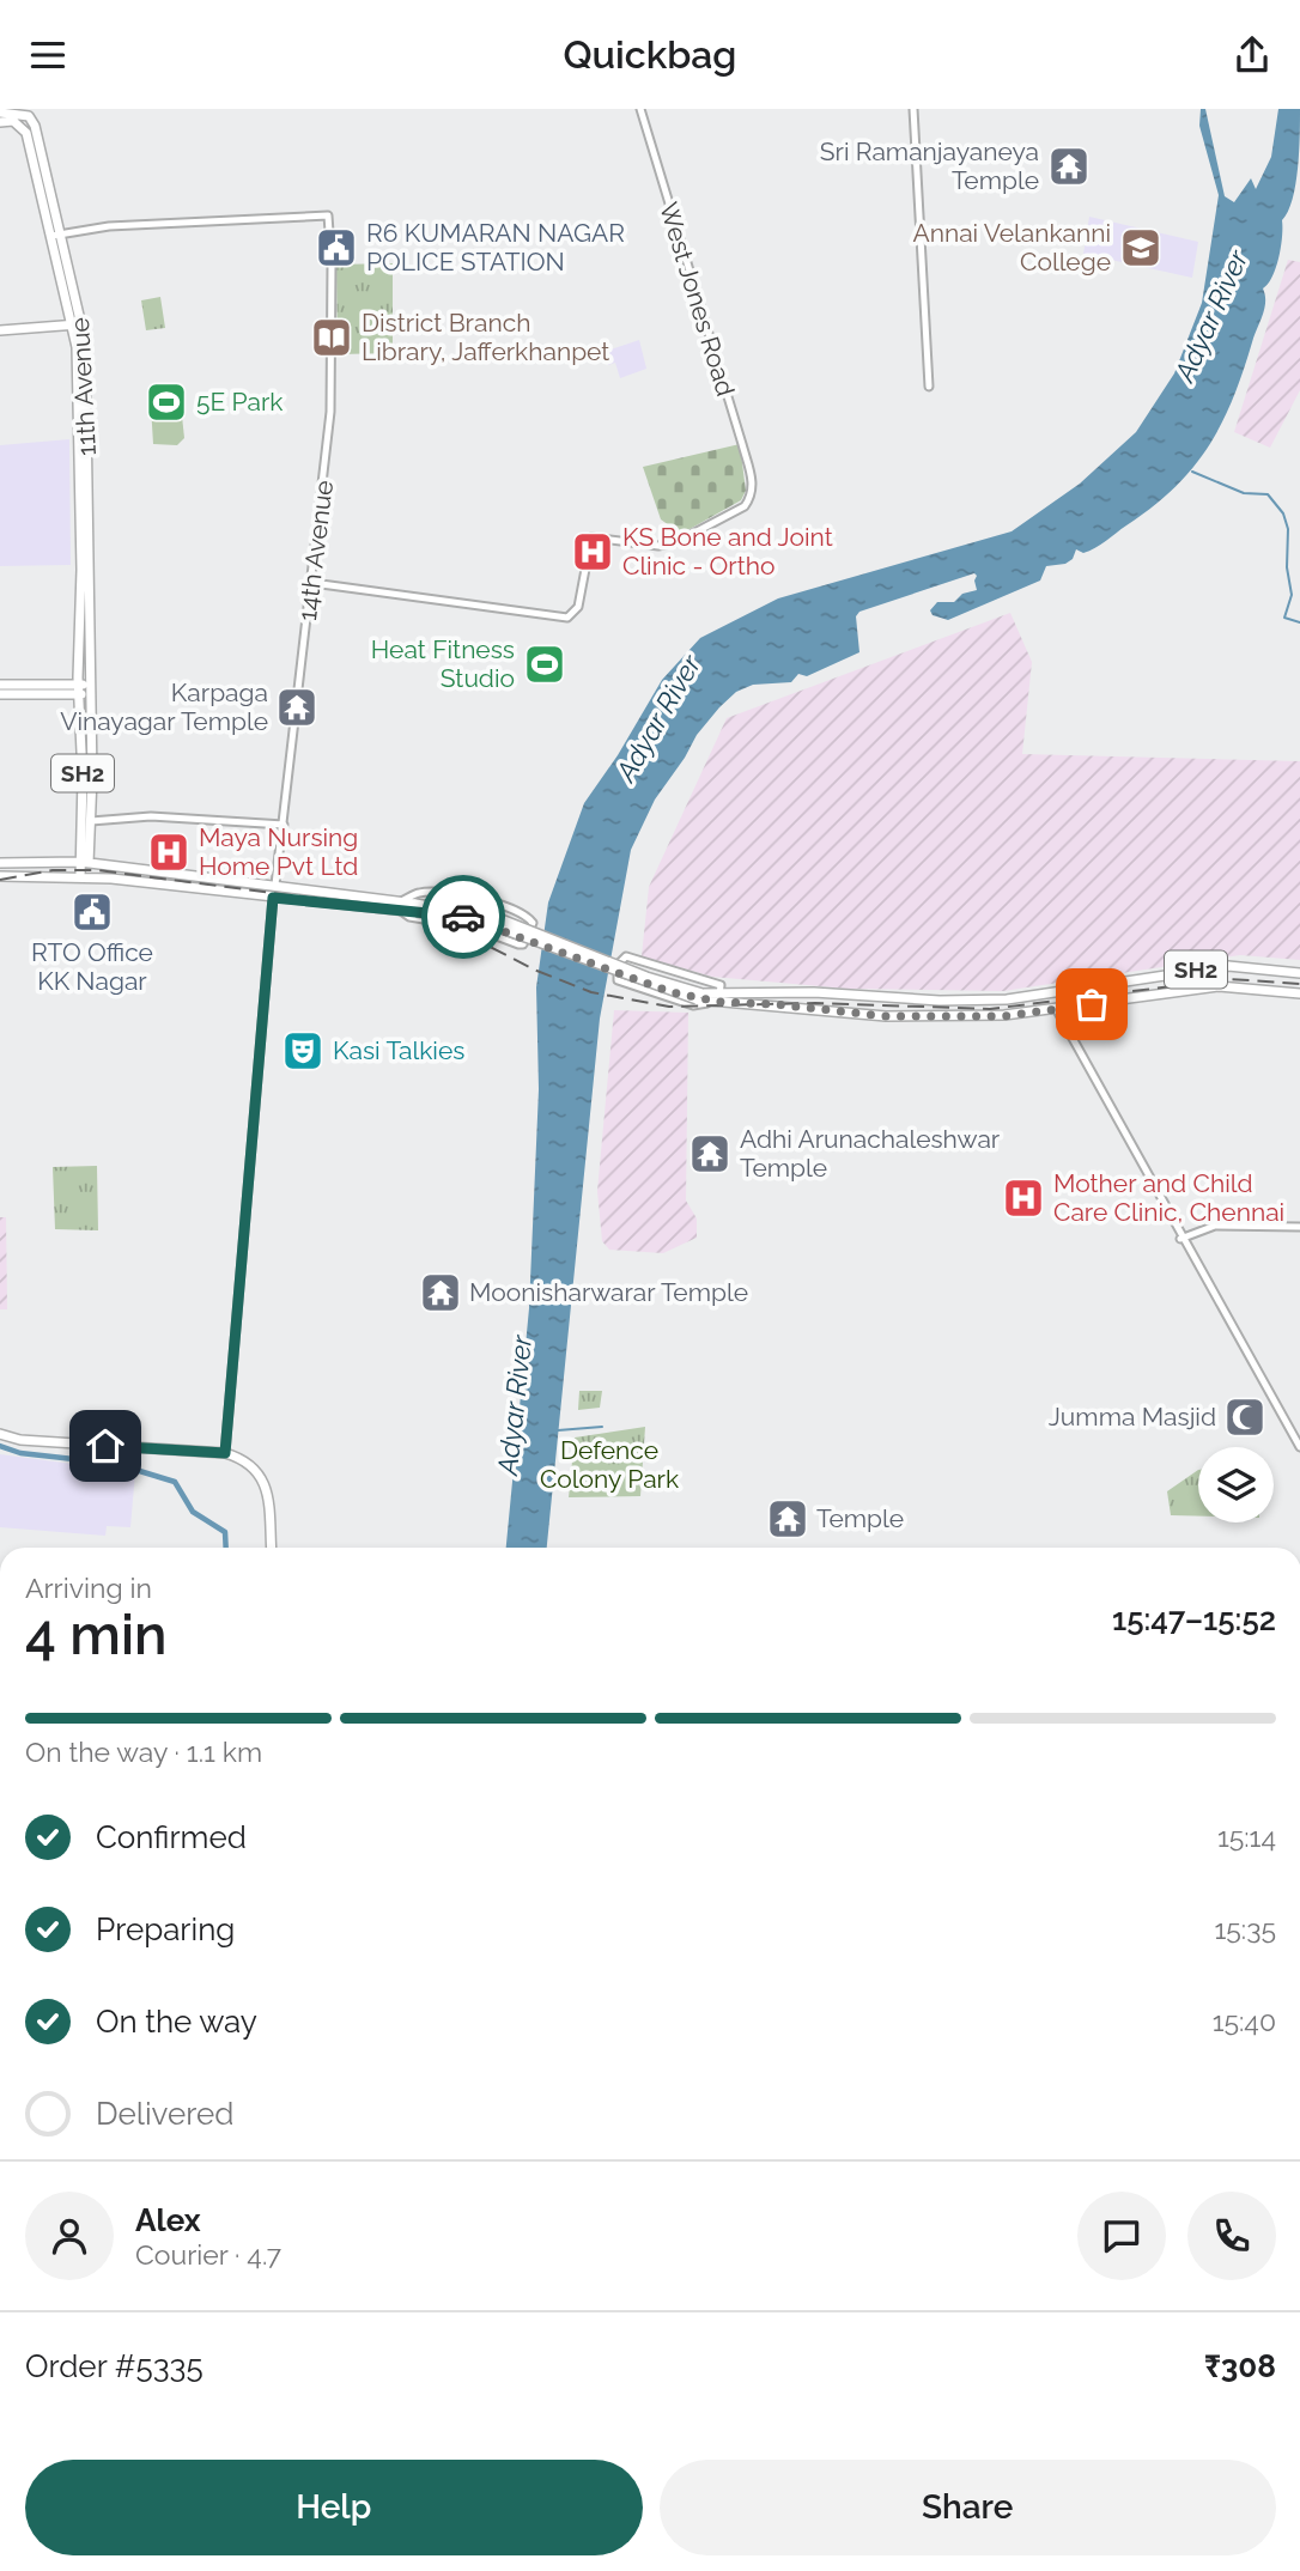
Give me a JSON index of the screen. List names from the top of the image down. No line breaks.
{"streets":{"main road":["11th Avenue","SH2"],"street":["West Jones Road","14th Avenue"]},"crossings":[["West Jones Road","14th Avenue"],["11th Avenue","14th Avenue"],["11th Avenue","SH2"],["14th Avenue","SH2"]],"water":["Adyar River"],"parks":["Defence Colony Park"],"places":{"temple":["Sri Ramanjayaneya Temple","Karpaga Vinayagar Temple","Adhi Arunachaleshwar Temple","Moonisharwarar Temple","Temple"],"public building":["R6 KUMARAN NAGAR POLICE STATION","RTO Office KK Nagar"],"school or university":["Annai Velankanni College"],"library":["District Branch Library, Jafferkhanpet"],"sports":["5E Park","Heat Fitness Studio"],"hospital":["KS Bone and Joint Clinic - Ortho","Maya Nursing Home Pvt Ltd","Mother and Child Care Clinic, Chennai"],"theatre":["Kasi Talkies"],"mosque":["Jumma Masjid"]},"page":{"header":"Quickbag","heading":["4 min","Arriving in","15:47–15:52"],"panel":["Alex","Courier · 4.7","Order #5335","₹308"],"bar":"On the way · 1.1 km","list":[["Confirmed","15:14"],["Preparing","15:35"],["On the way","15:40"],"Delivered"],"buttons":["Help","Share"]}}
